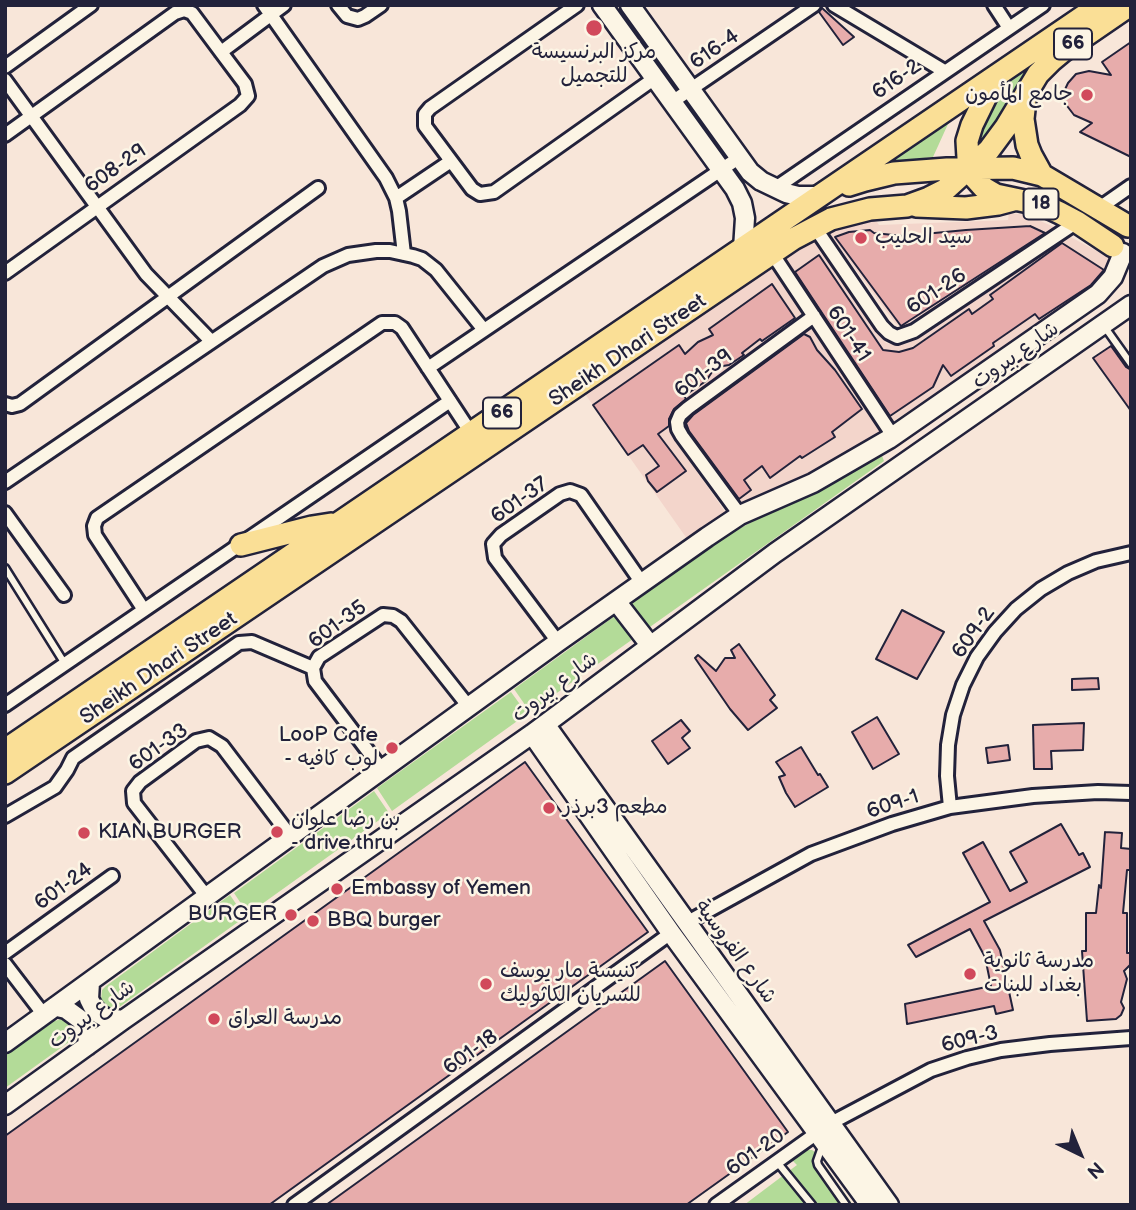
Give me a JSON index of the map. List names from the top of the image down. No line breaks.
{"streets":{"main road":["66","18","Sheikh Dhari Street","شارع بيروت","شارع الفروسية"],"street":["616-4","616-2","608-29","601-26","601-41","601-39","601-37","601-35","609-2","601-33","609-1","601-24","609-3","601-18","601-20"]},"crossings":[["18","601-26"],["18","Sheikh Dhari Street"],["18","شارع بيروت"],["601-26","Sheikh Dhari Street"],["601-41","Sheikh Dhari Street"],["601-41","شارع بيروت"],["601-41","601-39"],["شارع بيروت","601-39"],["شارع بيروت","601-37"],["شارع بيروت","601-35"],["شارع بيروت","601-33"],["شارع بيروت","شارع الفروسية"],["609-2","609-1"],["609-1","شارع الفروسية"],["شارع الفروسية","609-3"],["شارع الفروسية","601-18"],["شارع الفروسية","601-20"],["609-3","601-20"]],"places":["مركز البرنسيسة للتجميل","جامع المأمون","سيد الحليب","LooP Cafe - لوب كافيه","مطعم 3برذر","بن رضا علوان - drive thru","KIAN BURGER","Embassy of Yemen","BURGER","BBQ burger","مدرسة ثانوية بغداد للبنات","كنيسة مار يوسف للسريان الكاثوليك","مدرسة العراق"],"north":"bottom right"}
